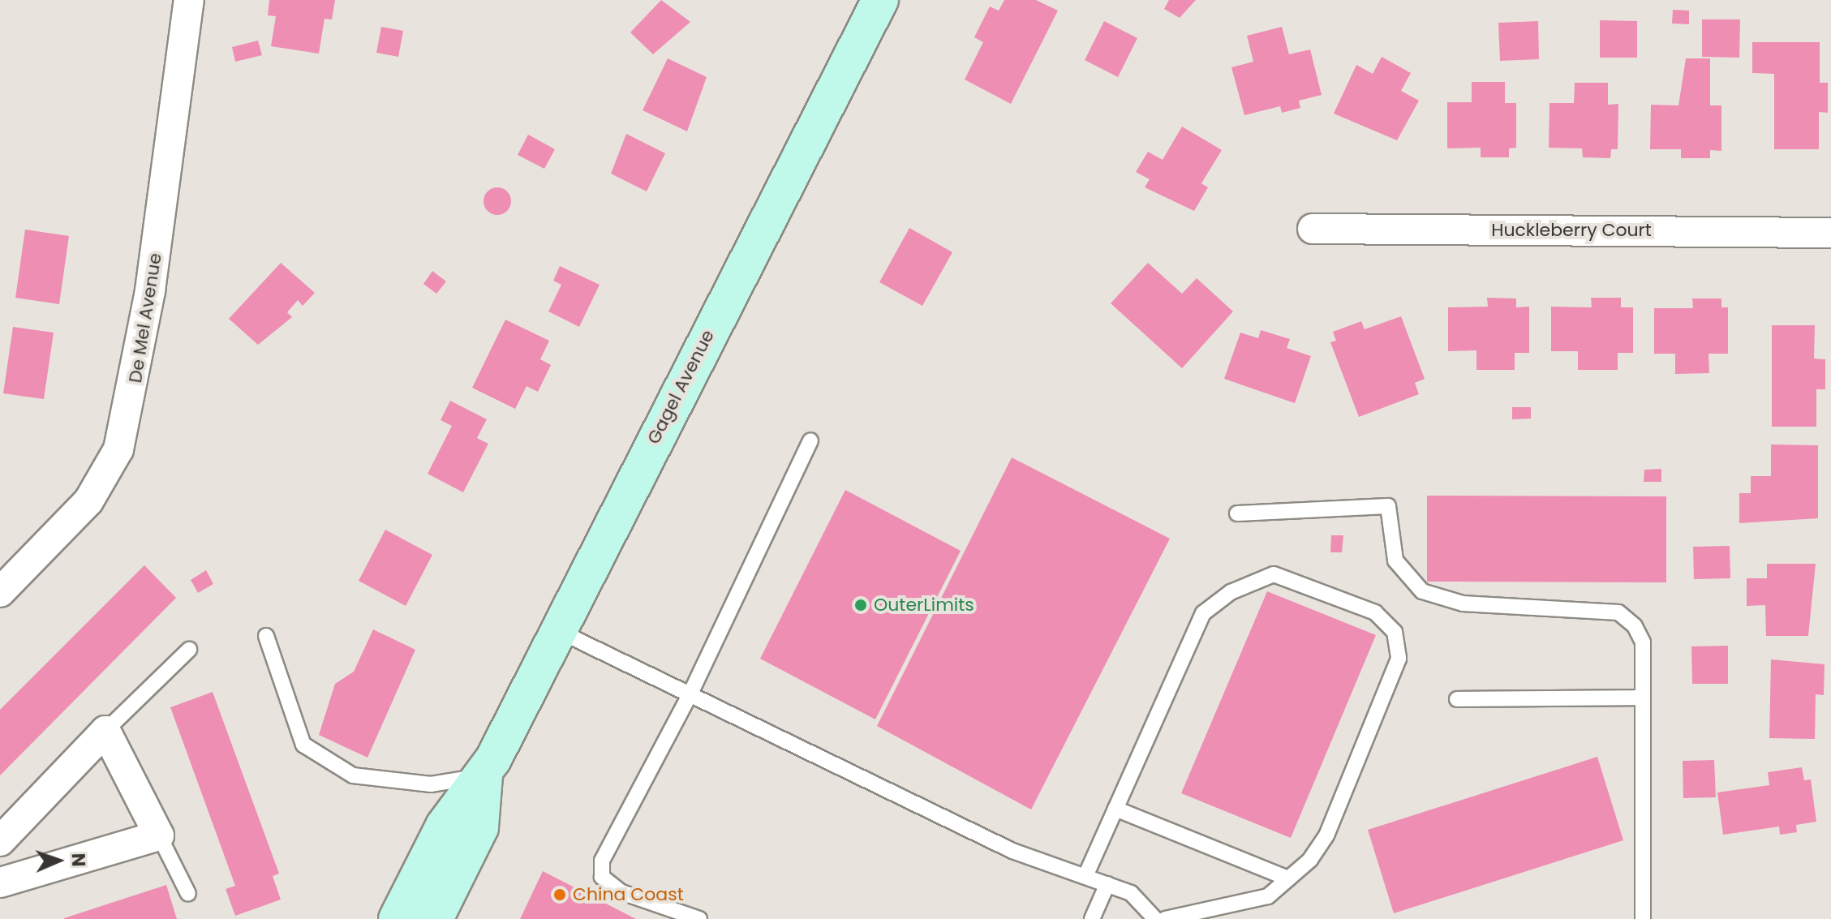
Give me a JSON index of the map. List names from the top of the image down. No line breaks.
{"streets":{"street":["Huckleberry Court","De Mel Avenue","Gagel Avenue"]},"places":["OuterLimits","China Coast"],"north":"right"}
